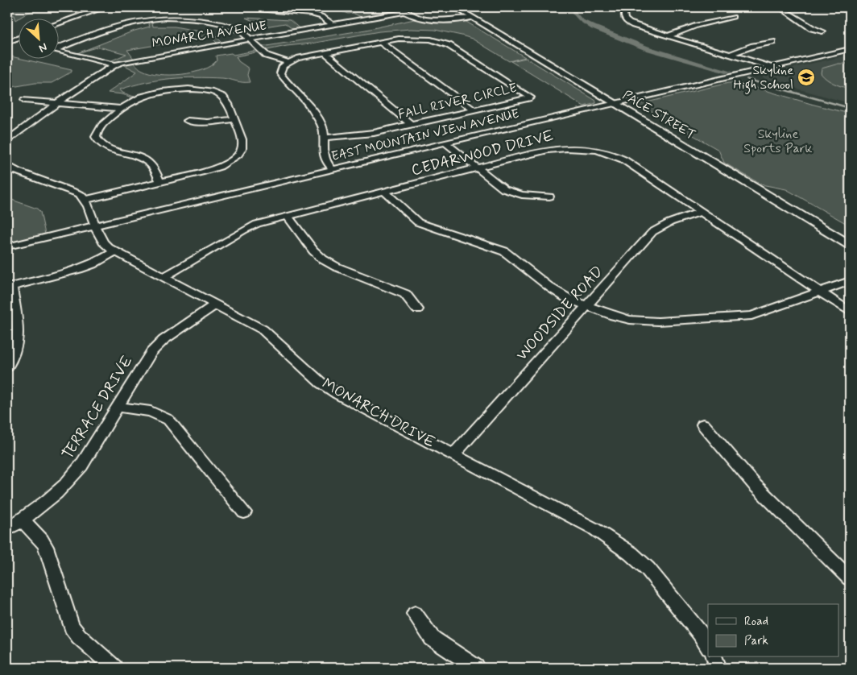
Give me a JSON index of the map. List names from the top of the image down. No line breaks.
{"streets":{"main road":["PACE STREET"],"street":["MONARCH AVENUE","FALL RIVER CIRCLE","EAST MOUNTAIN VIEW AVENUE","CEDARWOOD DRIVE","WOODSIDE ROAD","TERRACE DRIVE","MONARCH DRIVE"]},"crossings":[["PACE STREET","EAST MOUNTAIN VIEW AVENUE"],["EAST MOUNTAIN VIEW AVENUE","MONARCH DRIVE"],["CEDARWOOD DRIVE","WOODSIDE ROAD"],["CEDARWOOD DRIVE","MONARCH DRIVE"],["WOODSIDE ROAD","MONARCH DRIVE"],["TERRACE DRIVE","MONARCH DRIVE"]],"parks":["Skyline Sports Park"],"places":{"school or university":["Skyline High School"]},"legend":["Road","Park"],"north":"bottom right"}
